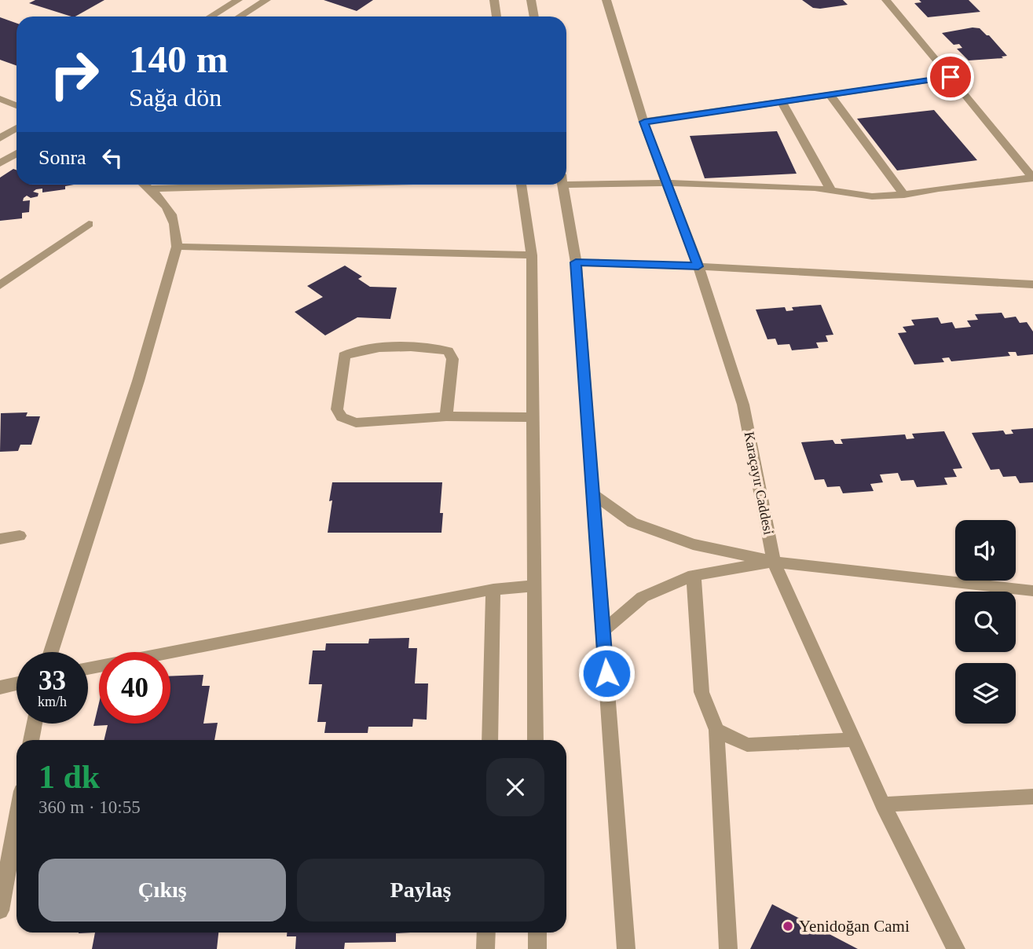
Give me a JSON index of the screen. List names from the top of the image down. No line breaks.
{"streets":{"street":["Karaçayır Caddesi"]},"places":["Yenidoğan Cami"],"page":{"turn":["140 m","Sağa dön"],"then":"Sonra","speed":"33 km/h","limit":"40","heading":["1 dk","360 m · 10:55"],"buttons":["Çıkış","Paylaş"]}}
